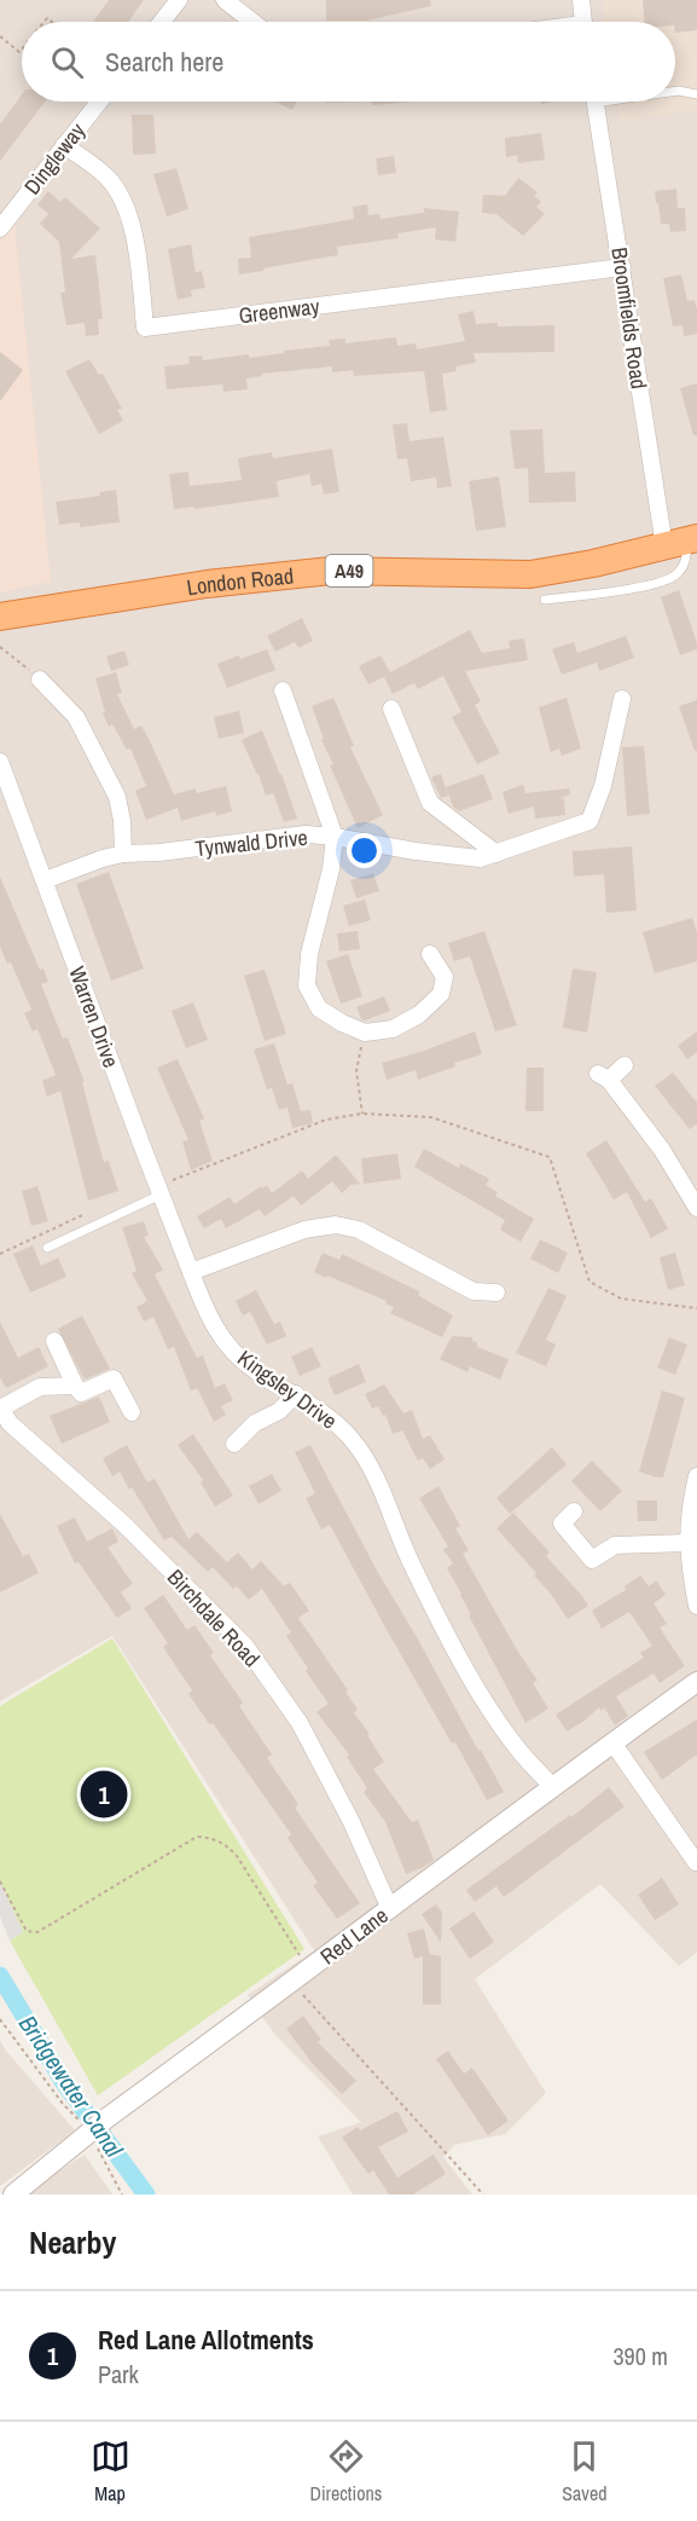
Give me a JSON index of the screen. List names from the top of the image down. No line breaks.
{"streets":{"highway":["A49","London Road"],"street":["Dingleway","Greenway","Broomfields Road","Tynwald Drive","Warren Drive","Kingsley Drive","Birchdale Road","Red Lane"]},"crossings":[["Dingleway","Greenway"],["Greenway","Broomfields Road"],["Broomfields Road","London Road"],["Tynwald Drive","Warren Drive"],["Warren Drive","Kingsley Drive"],["Kingsley Drive","Red Lane"],["Birchdale Road","Red Lane"]],"water":["Bridgewater Canal"],"page":{"search":"Search here","pins":"1","heading":"Nearby","list":[{"mark":"1","name":"Red Lane Allotments","note":"Park","value":"390 m"}],"nav":["Map","Directions","Saved"]}}
